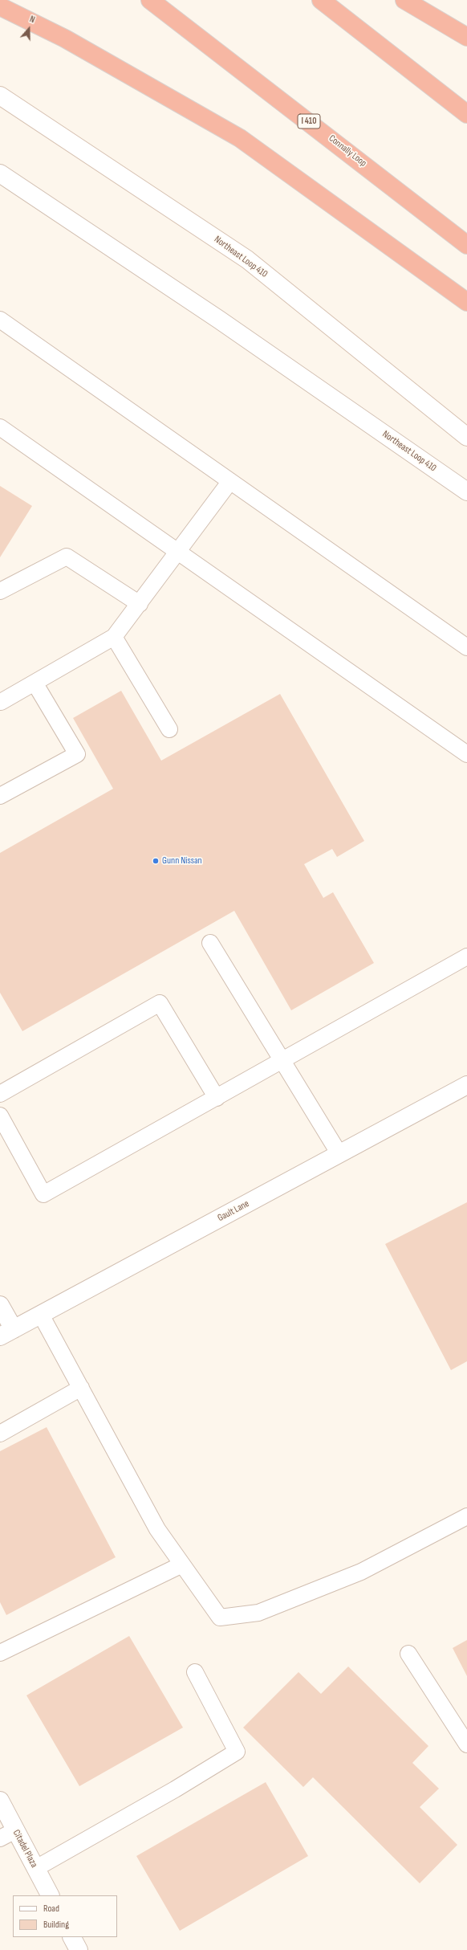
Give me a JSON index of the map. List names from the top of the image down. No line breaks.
{"streets":{"highway":["I 410","Connally Loop"],"street":["Northeast Loop 410","Gault Lane","Citadel Plaza"]},"places":["Gunn Nissan"],"legend":["Road","Building"],"north":"top"}
